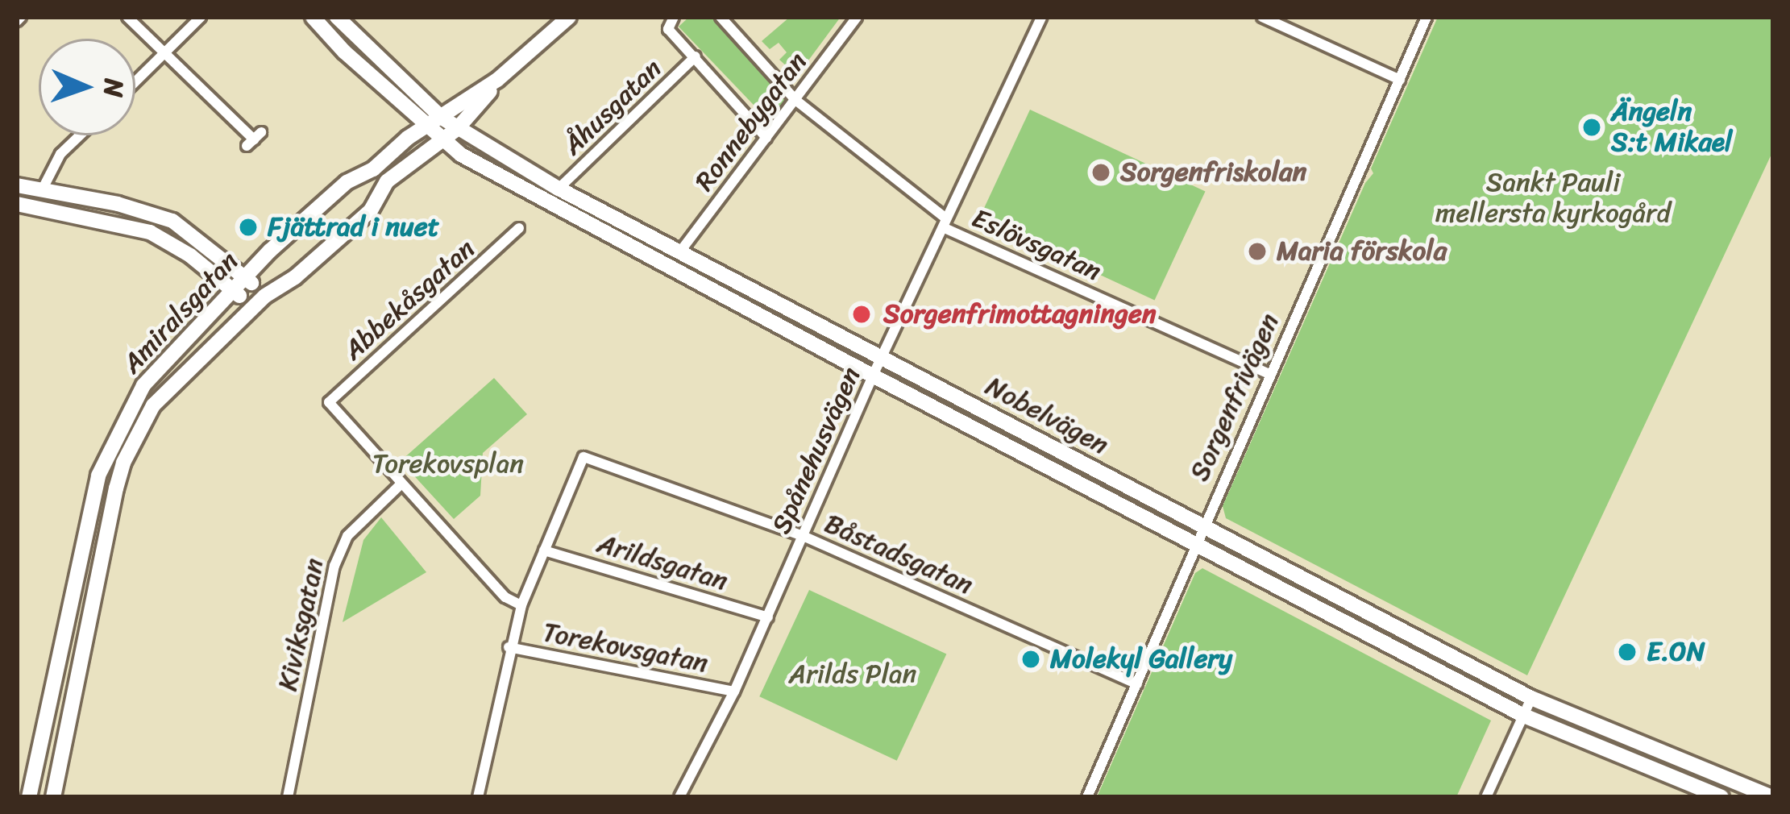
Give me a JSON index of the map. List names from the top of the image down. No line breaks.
{"streets":{"main road":["Amiralsgatan","Nobelvägen"],"street":["Åhusgatan","Ronnebygatan","Eslövsgatan","Abbekåsgatan","Sorgenfrivägen","Spånehusvägen","Båstadsgatan","Arildsgatan","Kiviksgatan","Torekovsgatan"]},"crossings":[["Åhusgatan","Nobelvägen"],["Ronnebygatan","Eslövsgatan"],["Ronnebygatan","Nobelvägen"],["Eslövsgatan","Sorgenfrivägen"],["Eslövsgatan","Spånehusvägen"],["Abbekåsgatan","Torekovsgatan"],["Amiralsgatan","Nobelvägen"],["Sorgenfrivägen","Nobelvägen"],["Sorgenfrivägen","Båstadsgatan"],["Nobelvägen","Spånehusvägen"],["Spånehusvägen","Båstadsgatan"],["Spånehusvägen","Arildsgatan"],["Spånehusvägen","Torekovsgatan"],["Båstadsgatan","Arildsgatan"],["Kiviksgatan","Torekovsgatan"]],"parks":["Sankt Pauli mellersta kyrkogård","Torekovsplan","Arilds Plan"],"places":["Ängeln S:t Mikael","Sorgenfriskolan","Fjättrad i nuet","Maria förskola","Sorgenfrimottagningen","E.ON","Molekyl Gallery"],"north":"right"}
